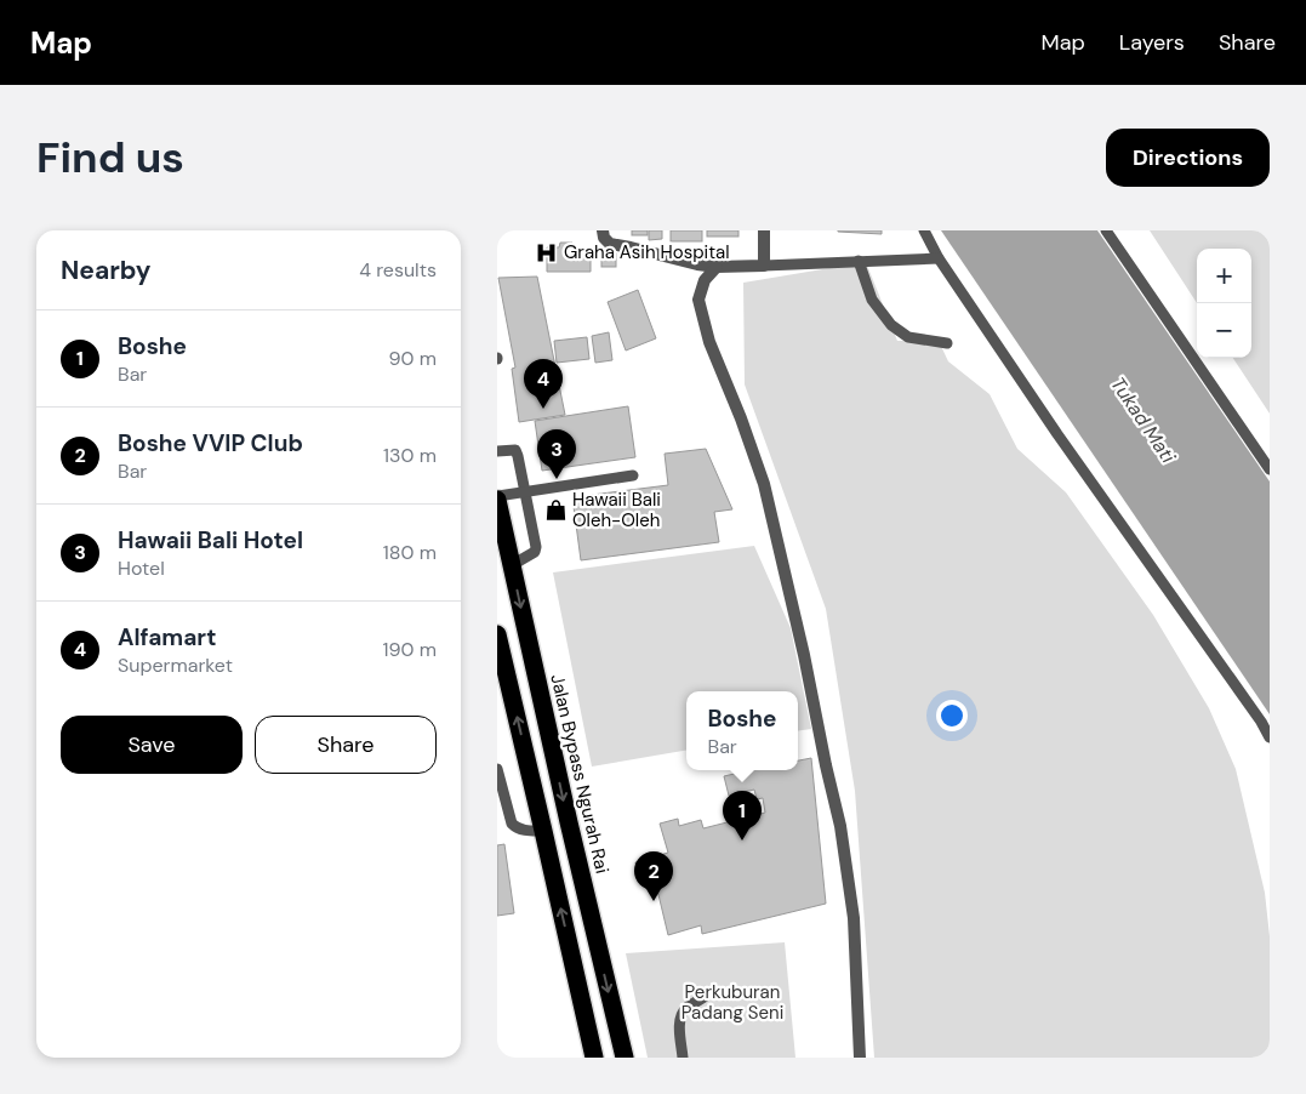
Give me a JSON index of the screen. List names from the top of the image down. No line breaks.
{"streets":{"highway":["Jalan Bypass Ngurah Rai"]},"water":["Tukad Mati"],"parks":["Perkuburan Padang Seni"],"places":{"hospital":["Graha Asih Hospital"],"shop":["Hawaii Bali Oleh-Oleh"]},"page":{"header":"Map","nav":["Map","Layers","Share"],"buttons":["Directions",["Save","Share"]],"title":"Find us","heading":["Nearby","4 results"],"map_buttons":["+","−"],"list":[{"mark":"1","name":"Boshe","note":"Bar","value":"90 m"},{"mark":"2","name":"Boshe VVIP Club","note":"Bar","value":"130 m"},{"mark":"3","name":"Hawaii Bali Hotel","note":"Hotel","value":"180 m"},{"mark":"4","name":"Alfamart","note":"Supermarket","value":"190 m"}],"pins":["4","3","1","2"],"popup":["Boshe","Bar"]}}
